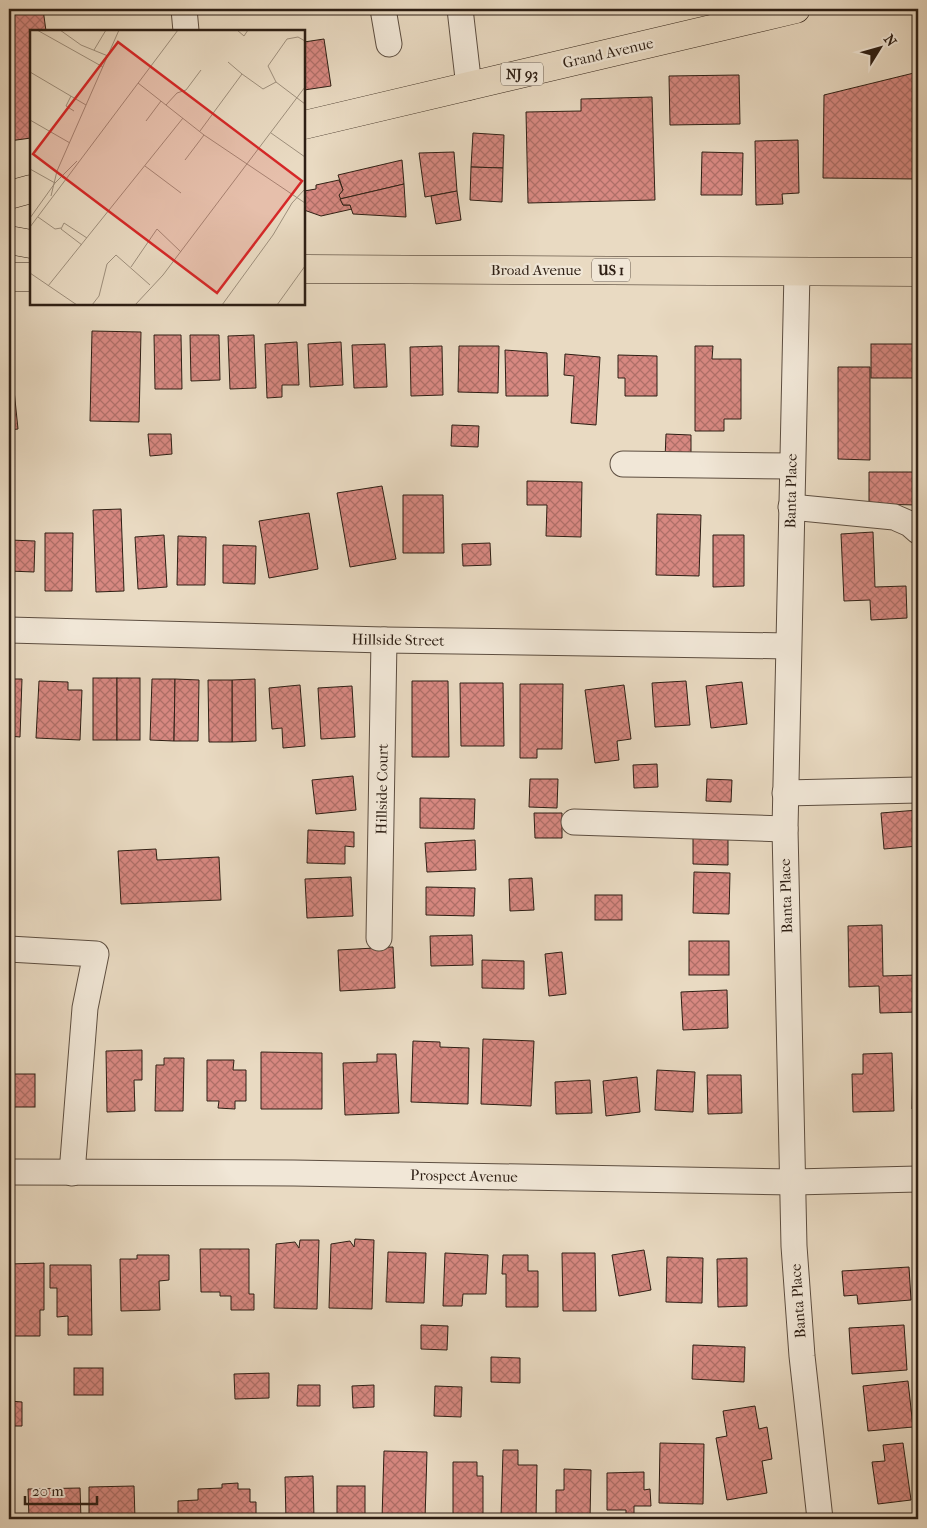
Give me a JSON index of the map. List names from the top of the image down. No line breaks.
{"streets":{"main road":["Grand Avenue","NJ 93","Broad Avenue","US 1"],"street":["Banta Place","Hillside Street","Hillside Court","Prospect Avenue"]},"crossings":[["Broad Avenue","Banta Place"],["Banta Place","Hillside Street"],["Banta Place","Prospect Avenue"],["Hillside Street","Hillside Court"]],"scale_bar":"20 m","north":"top right"}
